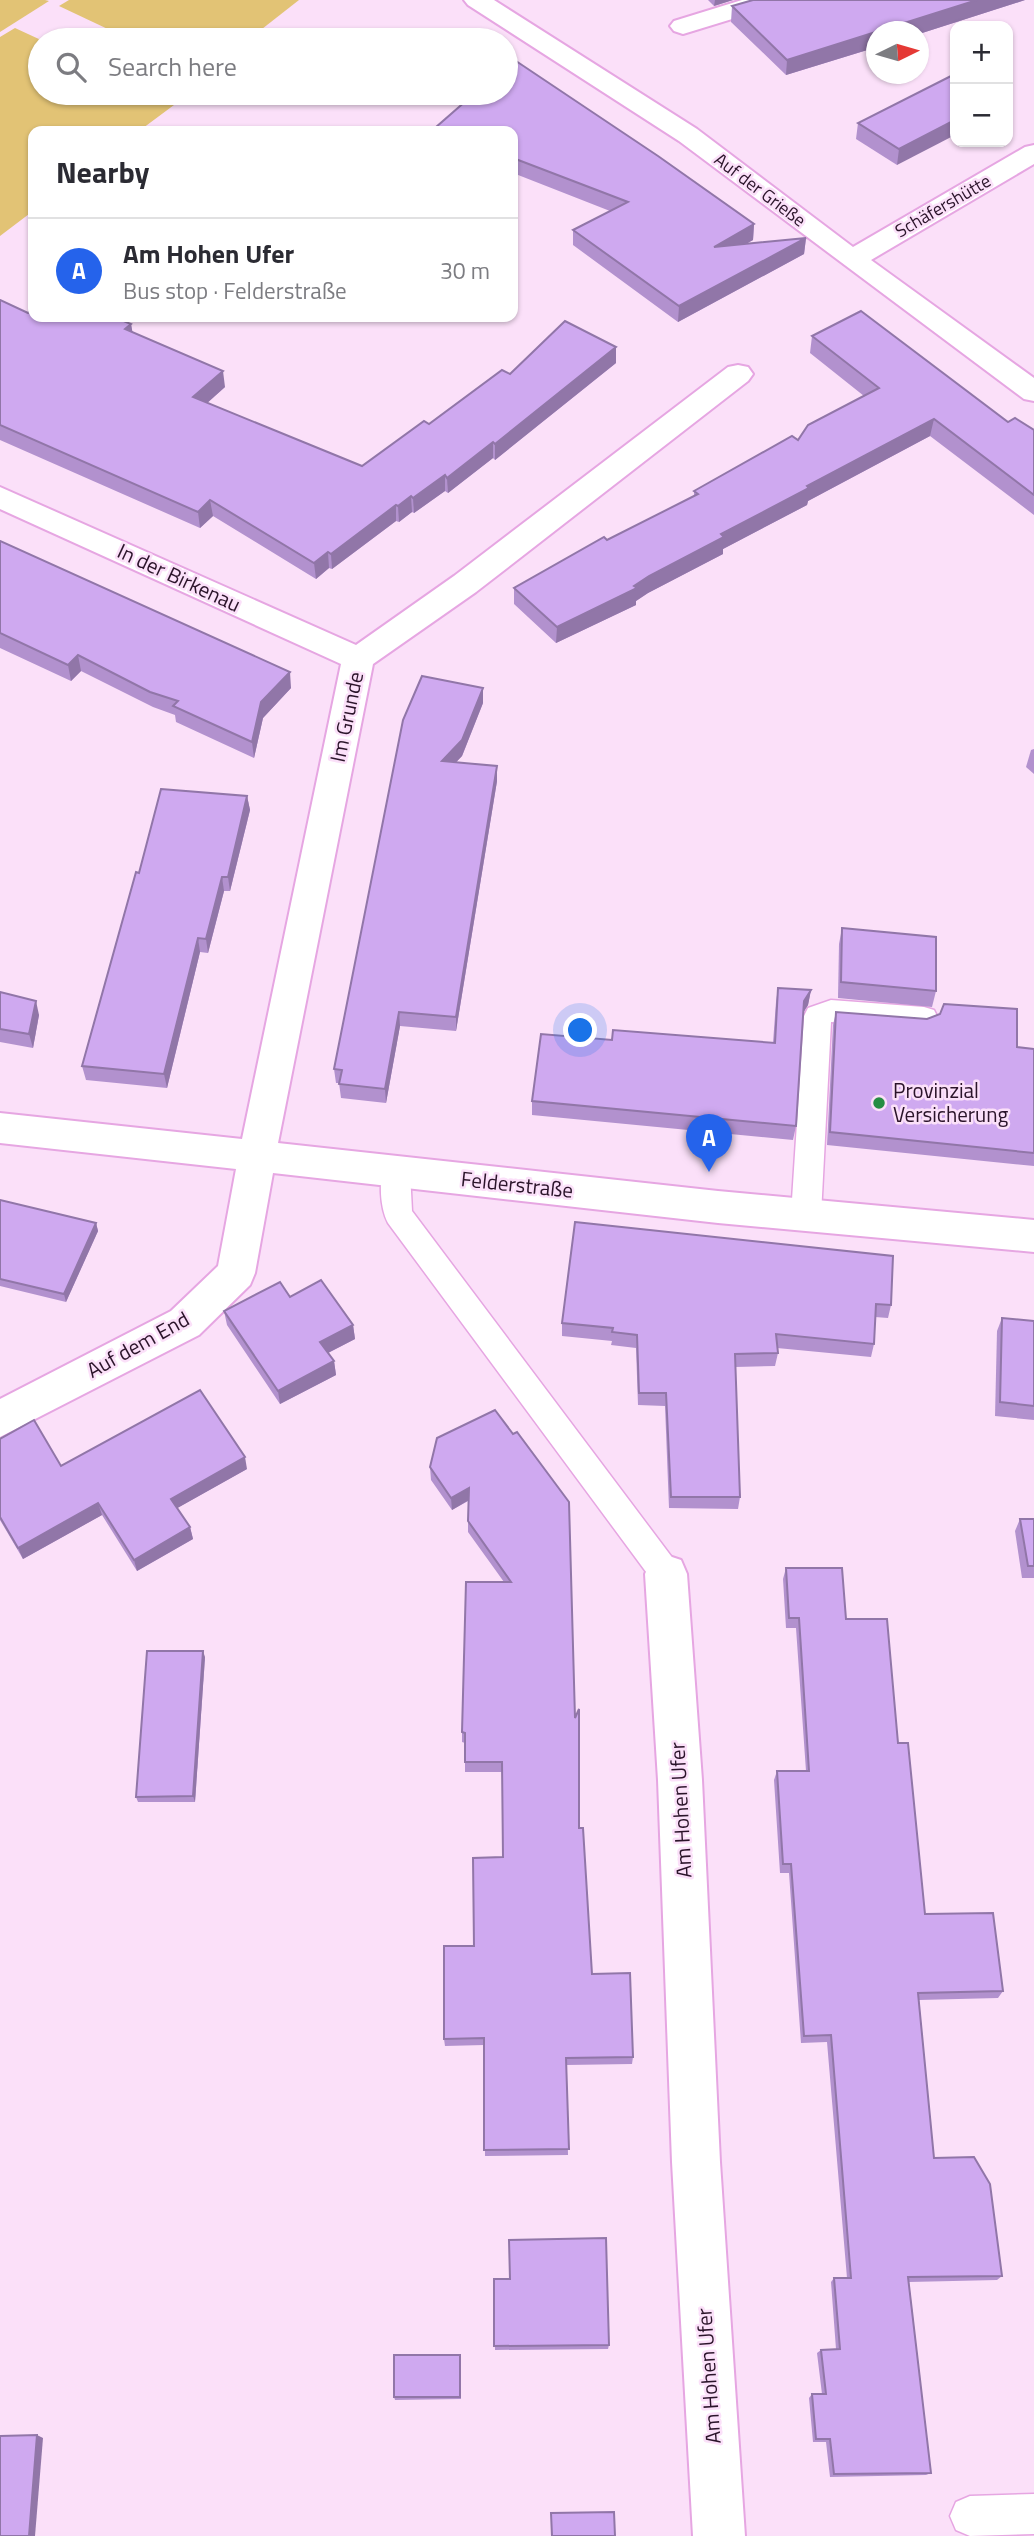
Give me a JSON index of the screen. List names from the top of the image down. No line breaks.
{"streets":{"street":["Auf der Grieße","Schäfershütte","In der Birkenau","Im Grunde","Felderstraße","Auf dem End","Am Hohen Ufer"]},"crossings":[["Auf der Grieße","Schäfershütte"],["In der Birkenau","Im Grunde"],["Im Grunde","Felderstraße"],["Im Grunde","Auf dem End"],["Felderstraße","Auf dem End"],["Felderstraße","Am Hohen Ufer"]],"places":["Provinzial Versicherung"],"north":"right","page":{"map_buttons":["+","−"],"search":"Search here","heading":"Nearby","list":[{"mark":"A","name":"Am Hohen Ufer","note":"Bus stop · Felderstraße","value":"30 m"}],"pins":"A"}}
